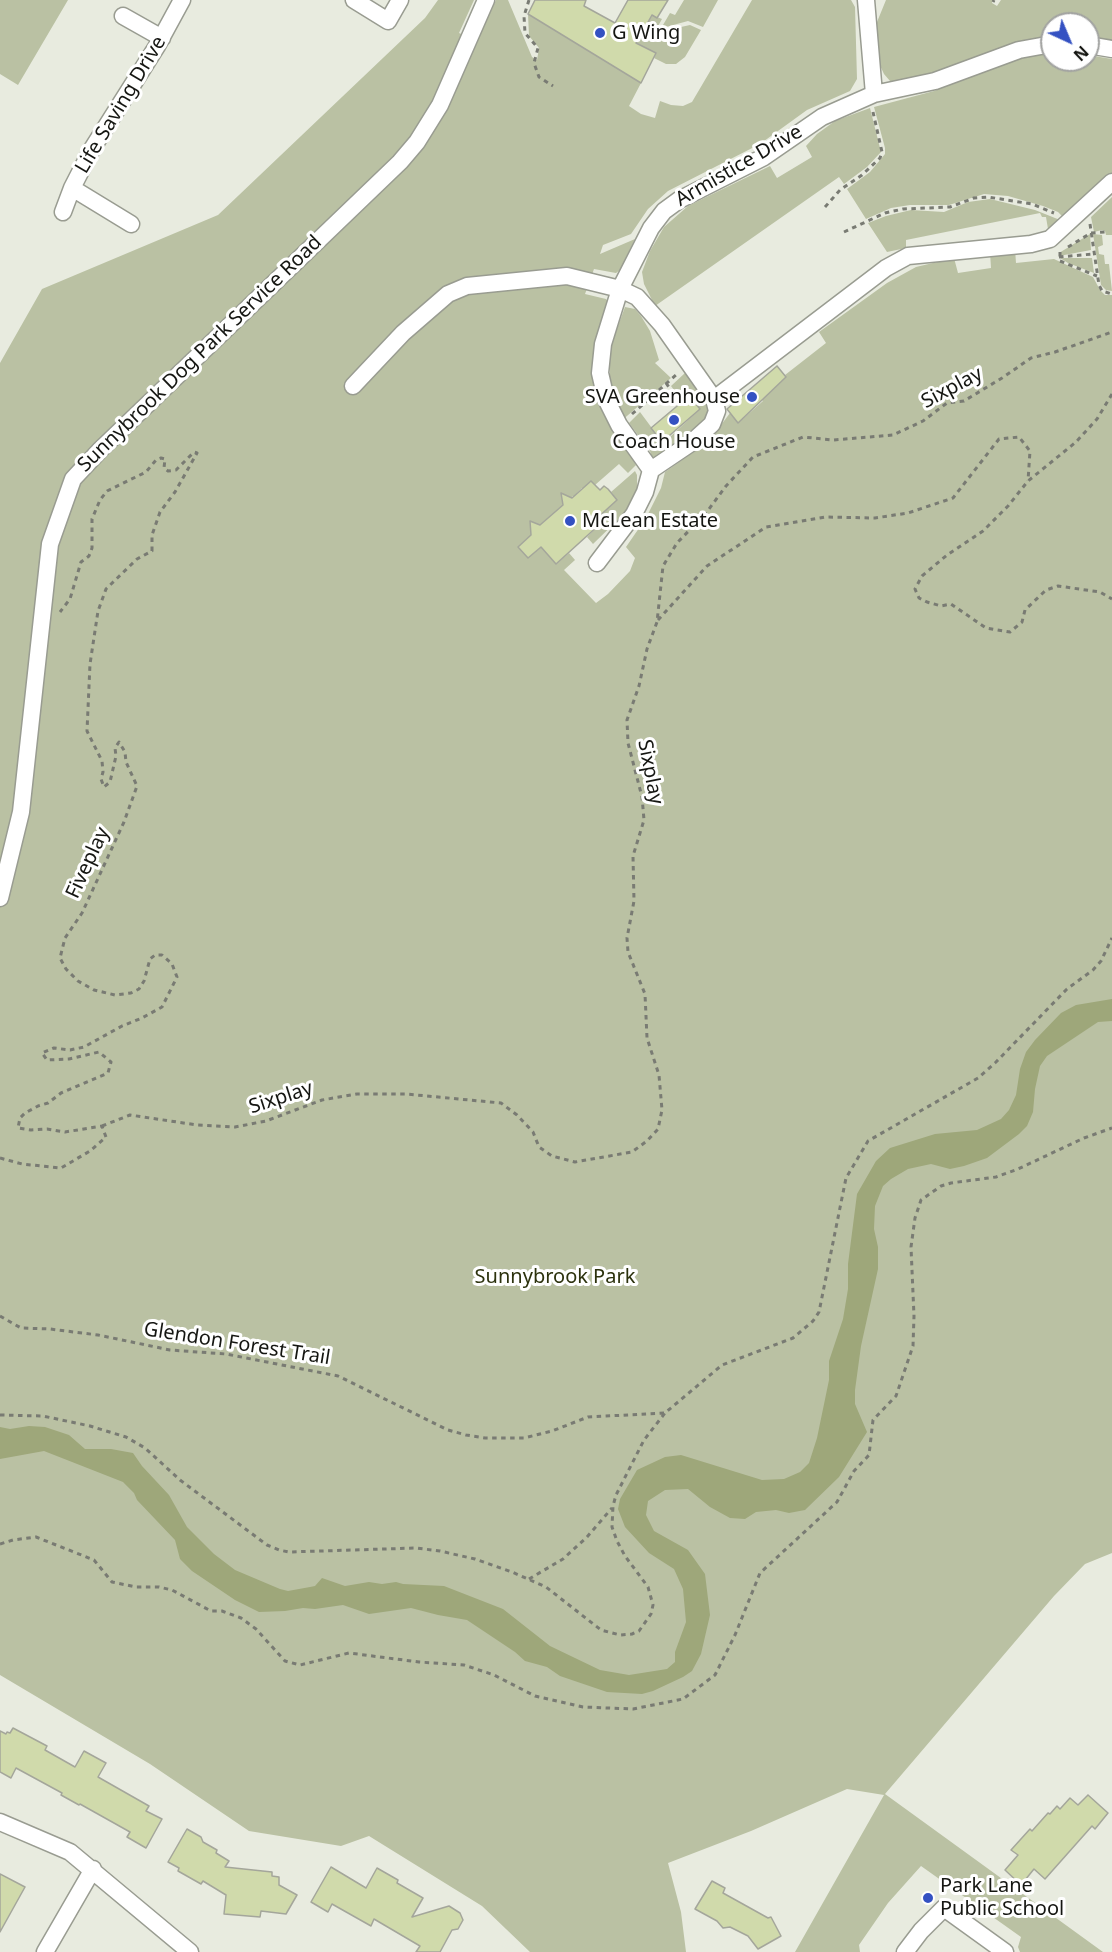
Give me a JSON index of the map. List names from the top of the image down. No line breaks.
{"streets":{"street":["Life Saving Drive","Armistice Drive","Sunnybrook Dog Park Service Road"],"path":["Sixplay","Fiveplay","Glendon Forest Trail"]},"crossings":[["Sunnybrook Dog Park Service Road","Fiveplay"],["Sixplay","Fiveplay"]],"parks":["Sunnybrook Park"],"places":["G Wing","SVA Greenhouse","Coach House","McLean Estate","Park Lane Public School"],"north":"bottom right"}
